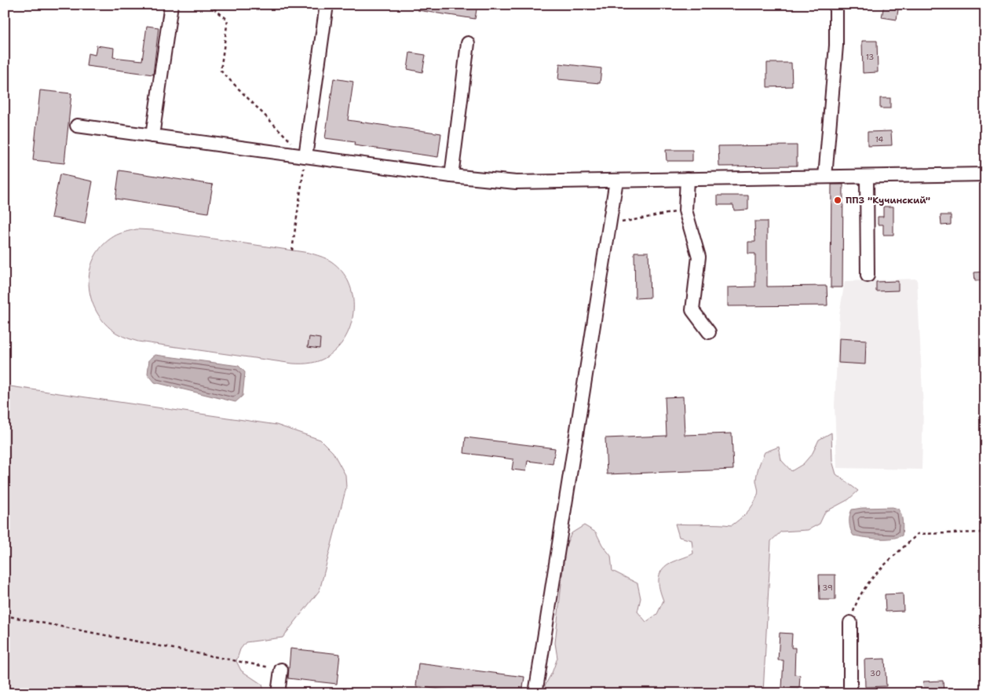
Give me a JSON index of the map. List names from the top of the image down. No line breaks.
{"places":["ППЗ \"Кучинский\""],"house_numbers":["13","14","39","30"]}
